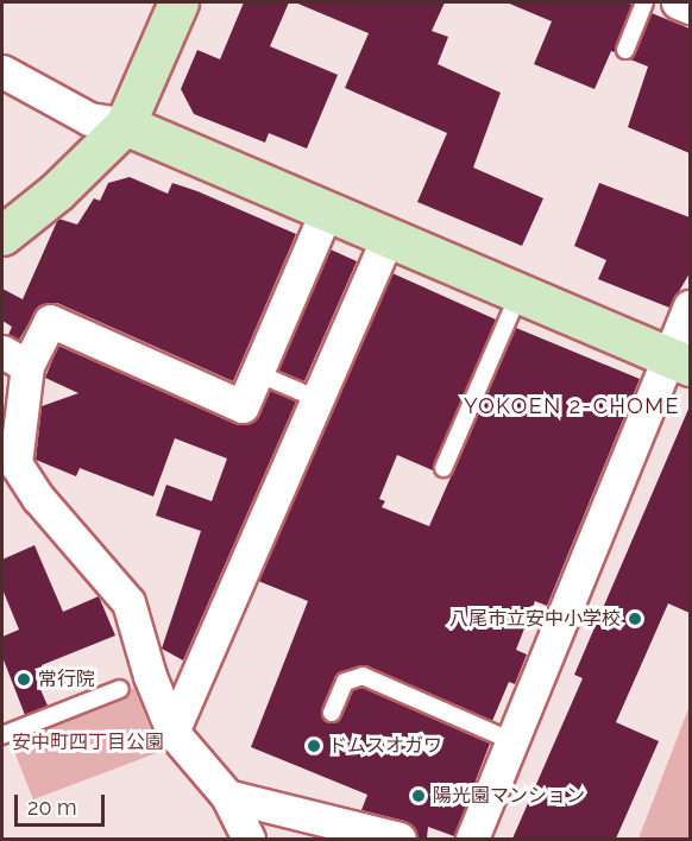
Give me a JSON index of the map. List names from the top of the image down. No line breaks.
{"districts":["YOKOEN 2-CHOME"],"parks":["安中町四丁目公園"],"places":["八尾市立安中小学校","常行院","ドムスオガワ","陽光園マンション"],"scale_bar":"20 m"}
